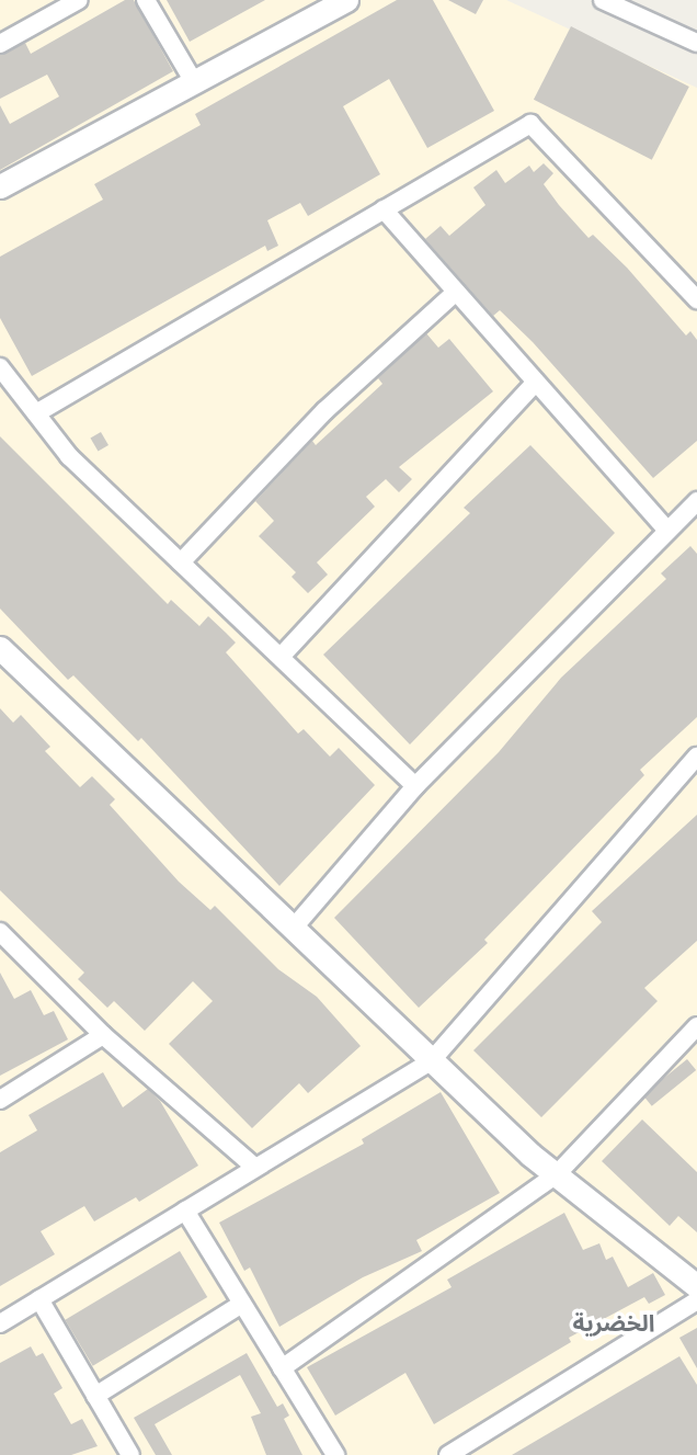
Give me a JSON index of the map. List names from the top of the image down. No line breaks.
{"districts":["الخضرية"]}
